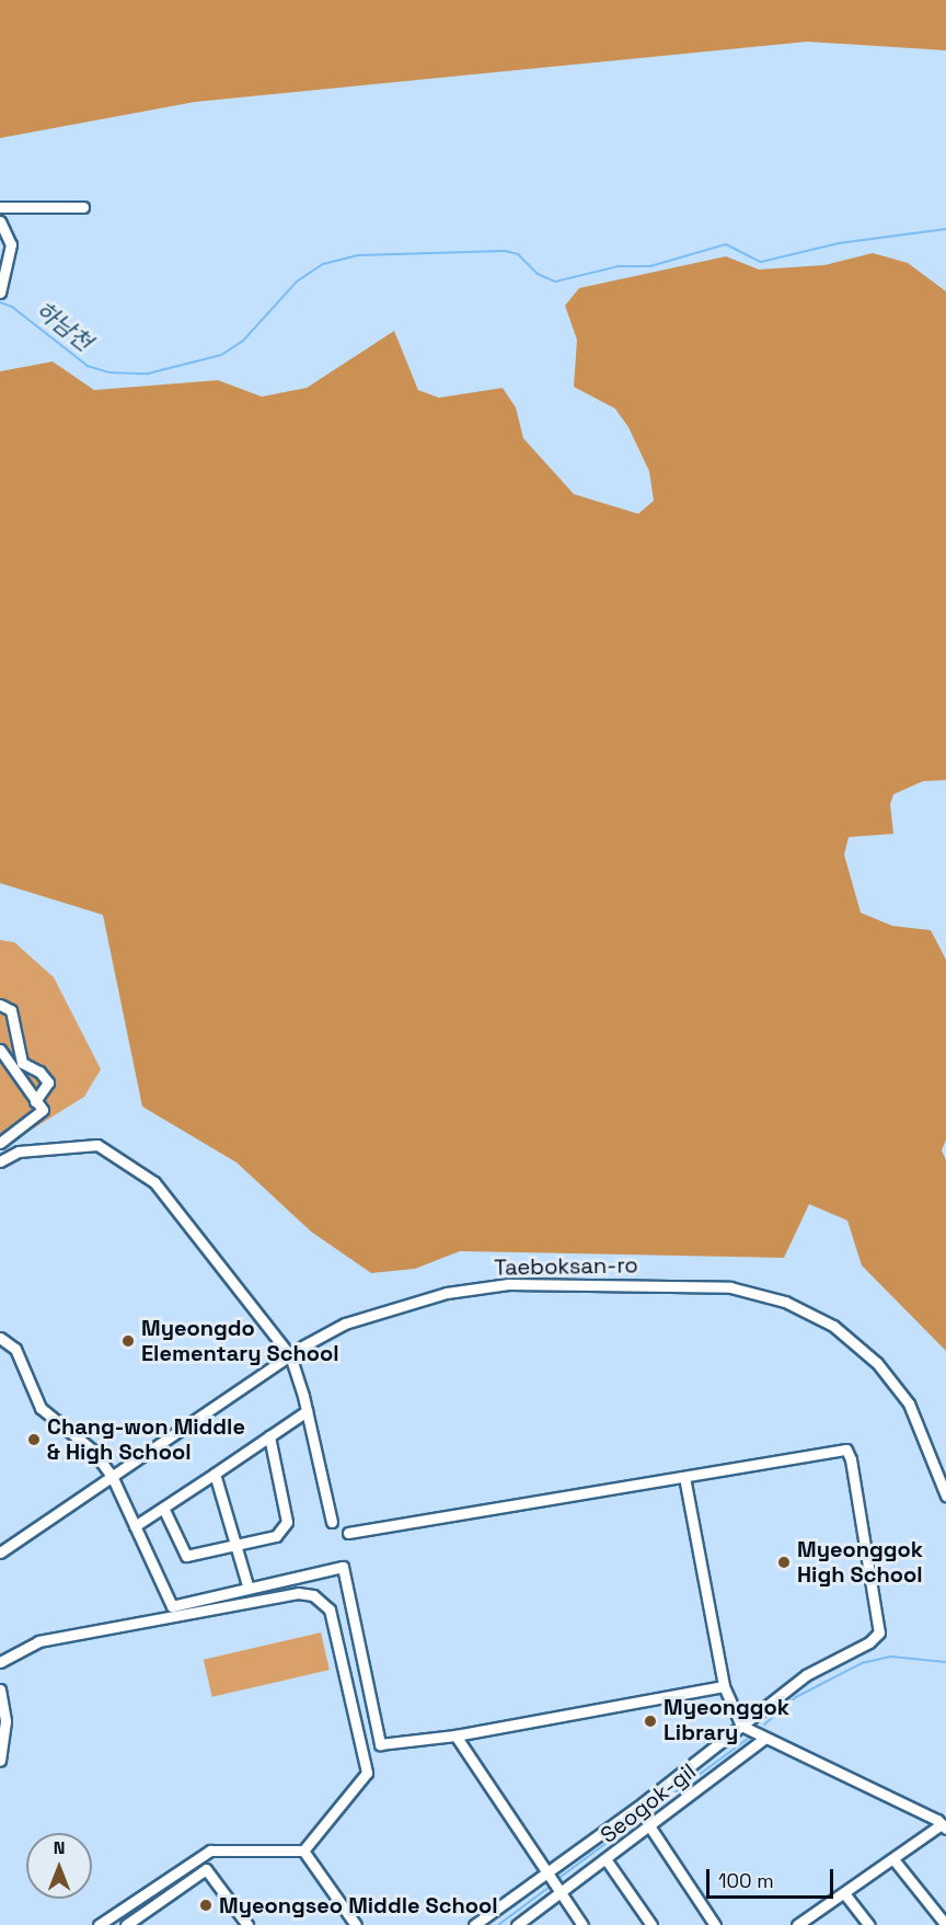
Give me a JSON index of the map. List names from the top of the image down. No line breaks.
{"streets":{"street":["Taeboksan-ro","Seogok-gil"]},"water":["하남천"],"places":["Myeongdo Elementary School","Chang-won Middle & High School","Myeonggok High School","Myeonggok Library","Myeongseo Middle School"],"scale_bar":"100 m","north":"top"}
